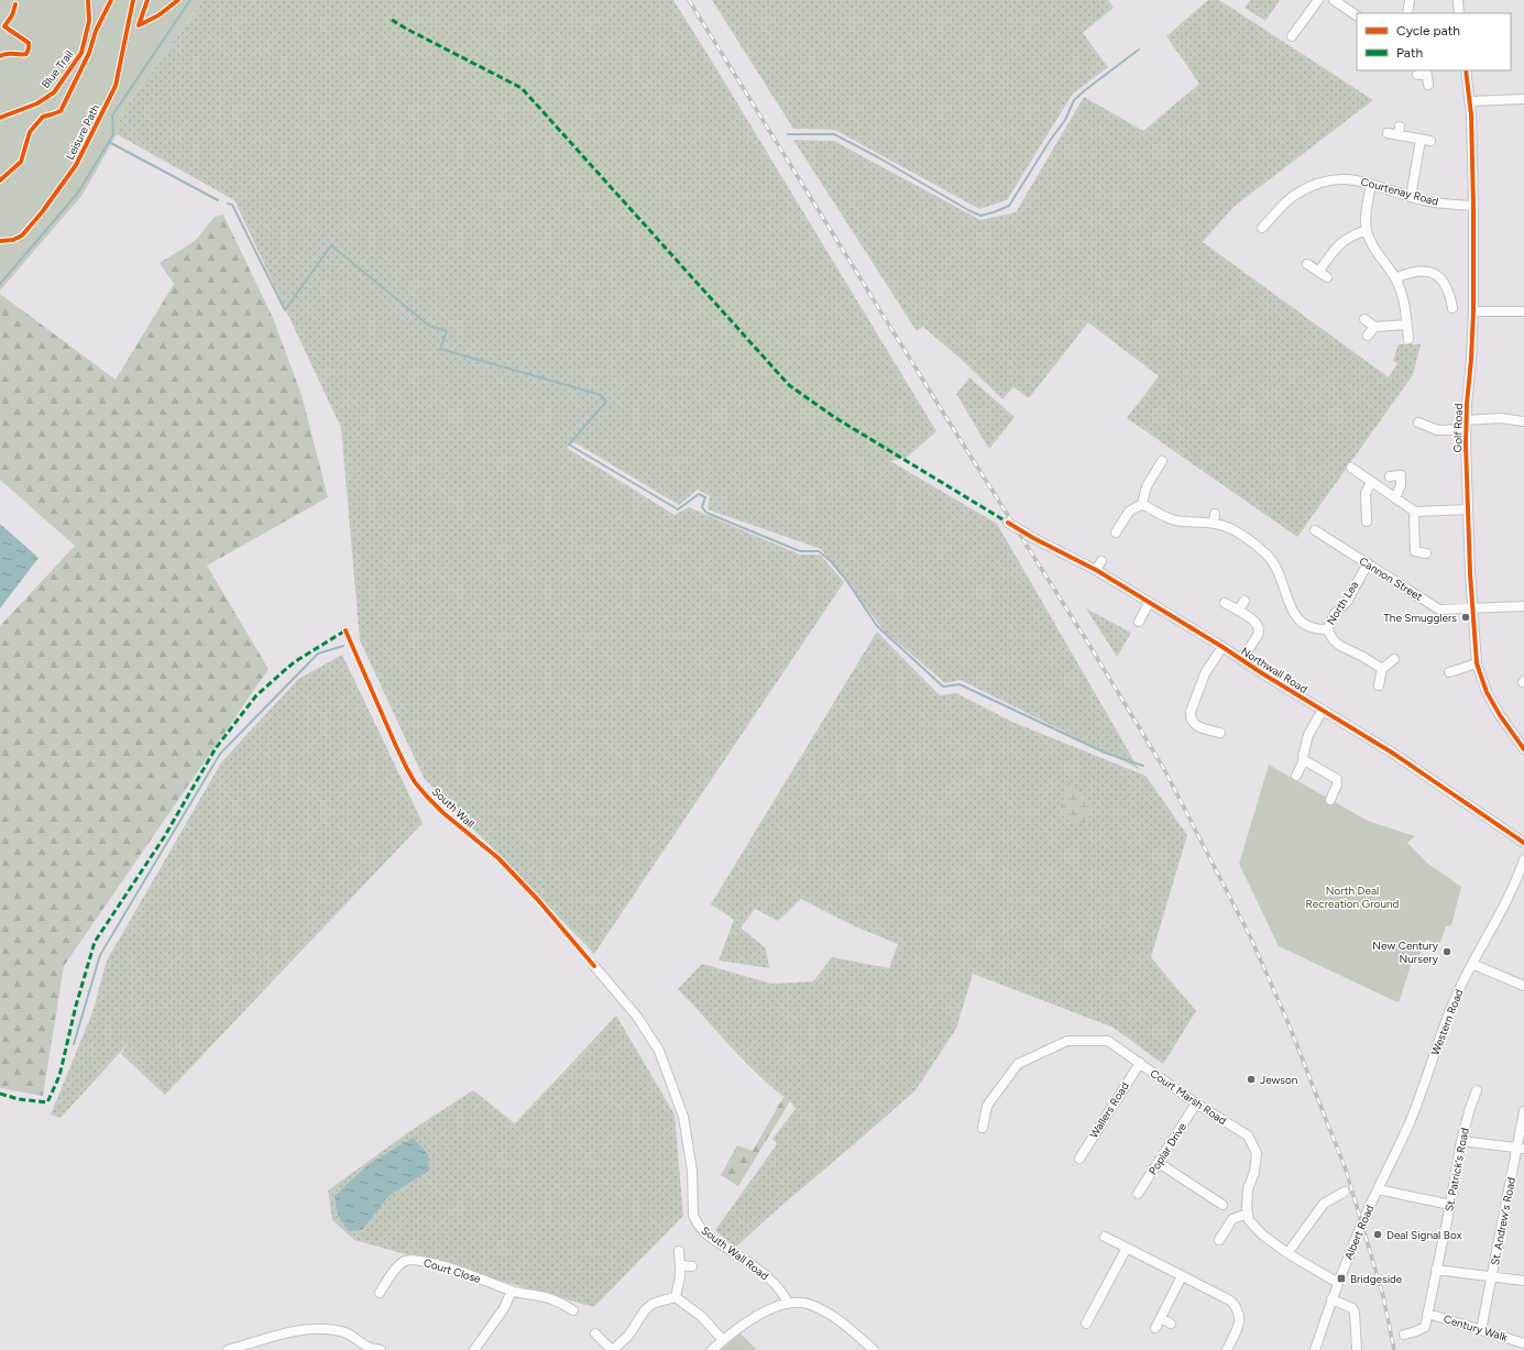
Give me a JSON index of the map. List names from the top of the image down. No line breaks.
{"streets":{"street":["Courtenay Road","Golf Road","Cannon Street","North Lea","Northwall Road","Western Road","Court Marsh Road","Wallers Road","Poplar Drive","St. Patrick's Road","St. Andrew's Road","Albert Road","South Wall Road","Court Close","Century Walk"],"cycle path":["Blue Trail","Leisure Path","South Wall"]},"crossings":[["Courtenay Road","Golf Road"],["Golf Road","Cannon Street"],["Cannon Street","North Lea"],["Western Road","Albert Road"],["Court Marsh Road","Wallers Road"],["Court Marsh Road","Poplar Drive"],["St. Patrick's Road","Century Walk"],["St. Andrew's Road","Century Walk"]],"parks":["North Deal Recreation Ground"],"places":{"other":["The Smugglers","New Century Nursery","Jewson","Deal Signal Box"],"transit":["Bridgeside"]},"legend":["Cycle path","Path"]}
